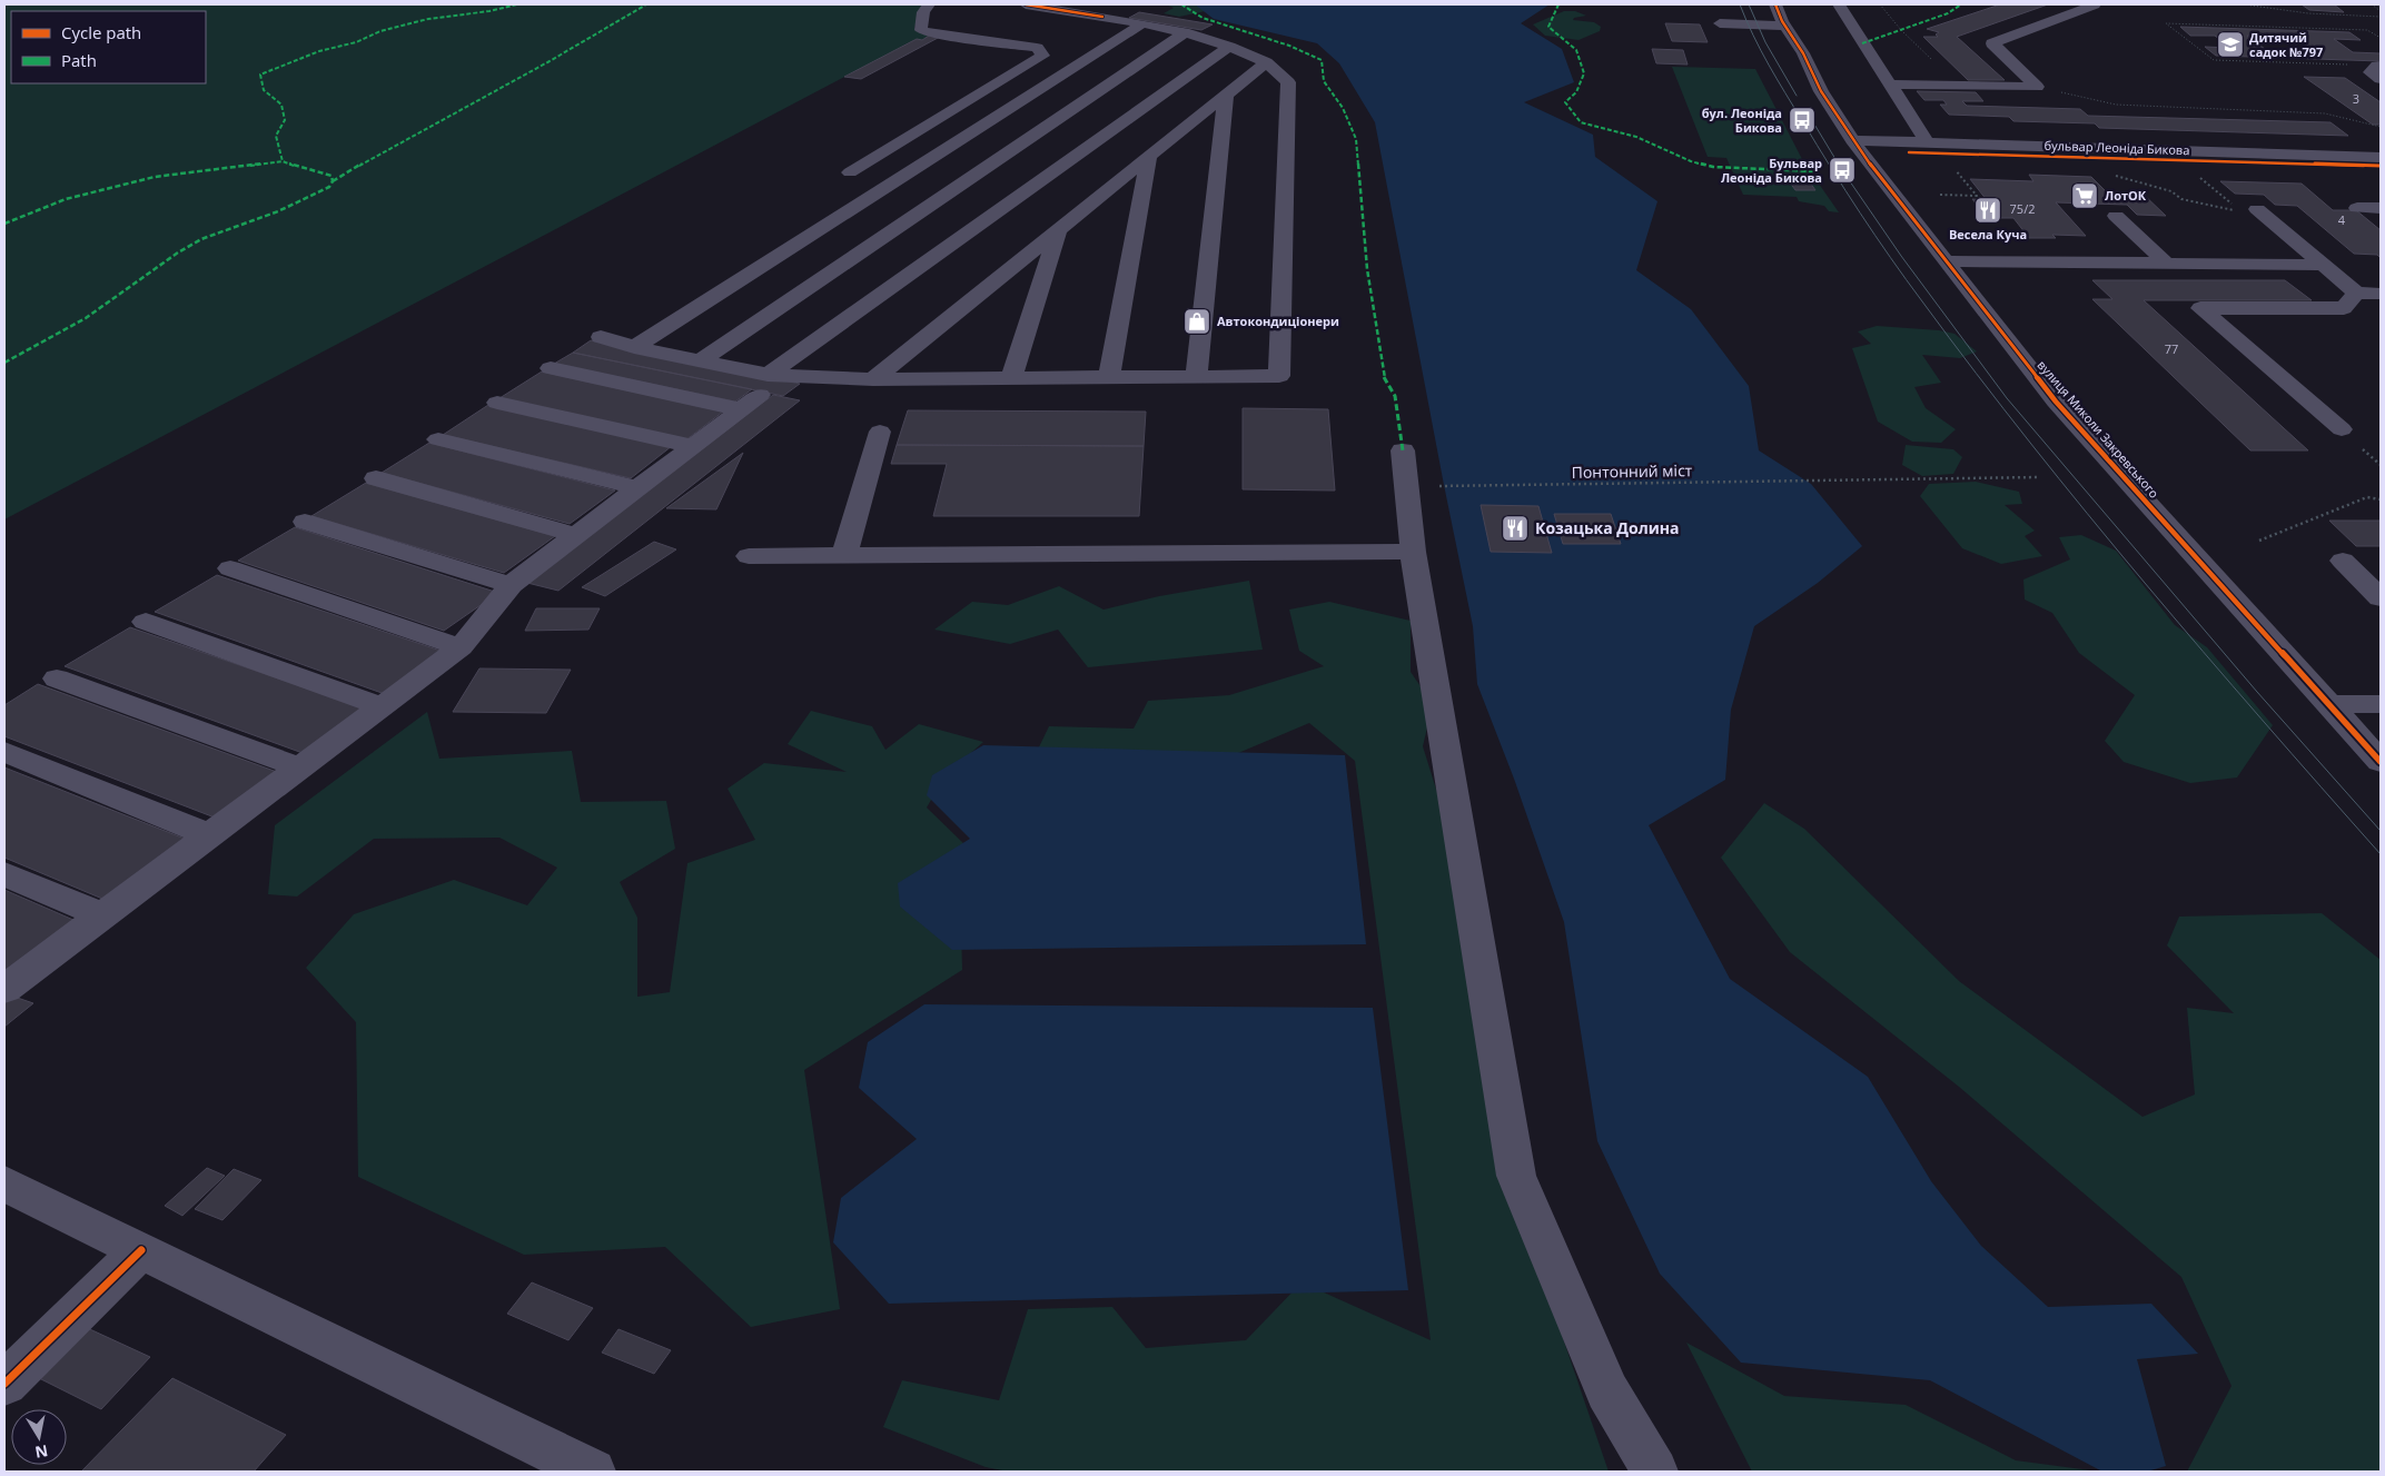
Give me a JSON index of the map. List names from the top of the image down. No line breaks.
{"streets":{"street":["бульвар Леоніда Бикова","вулиця Миколи Закревського"],"path":["Понтонний міст"]},"crossings":[["бульвар Леоніда Бикова","вулиця Миколи Закревського"]],"places":{"school or university":["Дитячий садок №797"],"bus stop":["бул. Леоніда Бикова","Бульвар Леоніда Бикова"],"supermarket":["ЛотОК"],"restaurant":["Весела Куча","Козацька Долина"],"shop":["Автокондиціонери"]},"house_numbers":["3","75/2","4","77"],"legend":["Cycle path","Path"],"north":"bottom"}
